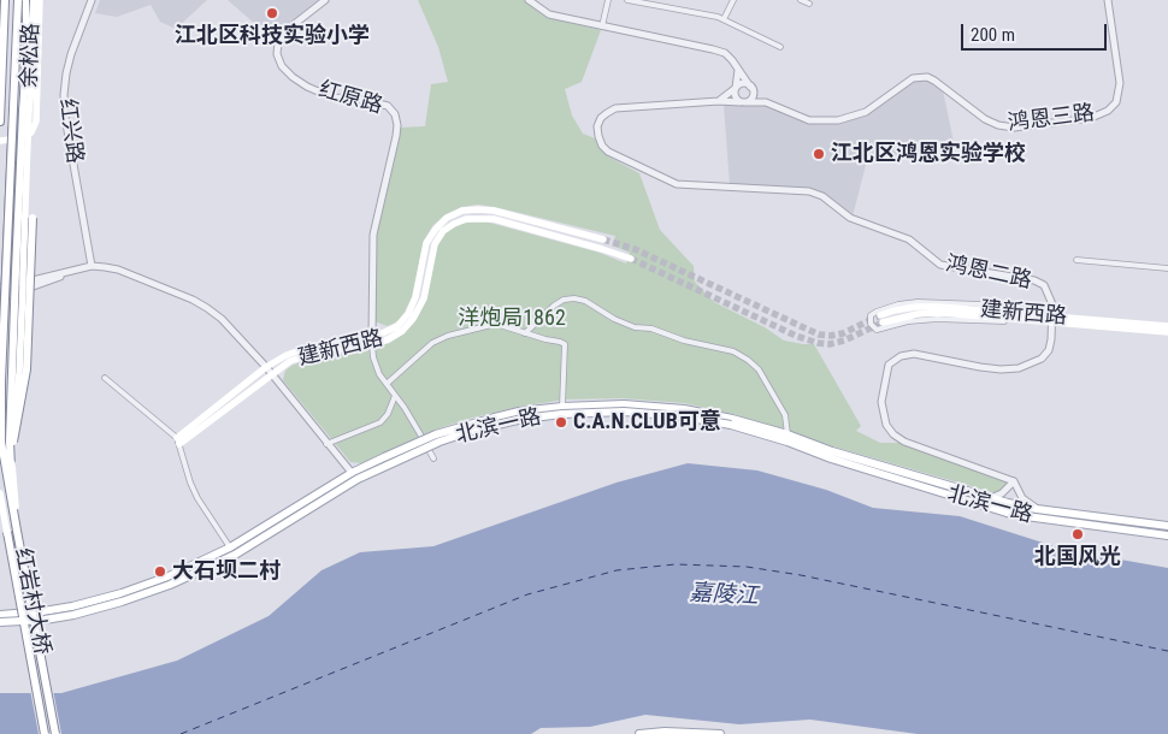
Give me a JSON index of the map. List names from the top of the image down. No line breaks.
{"streets":{"main road":["余松路","建新西路","北滨一路","红岩村大桥"],"street":["红原路","鸿恩三路","红兴路","鸿恩二路"]},"crossings":[["余松路","红岩村大桥"],["红原路","建新西路"],["鸿恩二路","建新西路"]],"water":["嘉陵江"],"parks":["洋炮局1862"],"places":["江北区科技实验小学","江北区鸿恩实验学校","C.A.N.CLUB可意","北国风光","大石坝二村"],"scale_bar":"200 m"}
